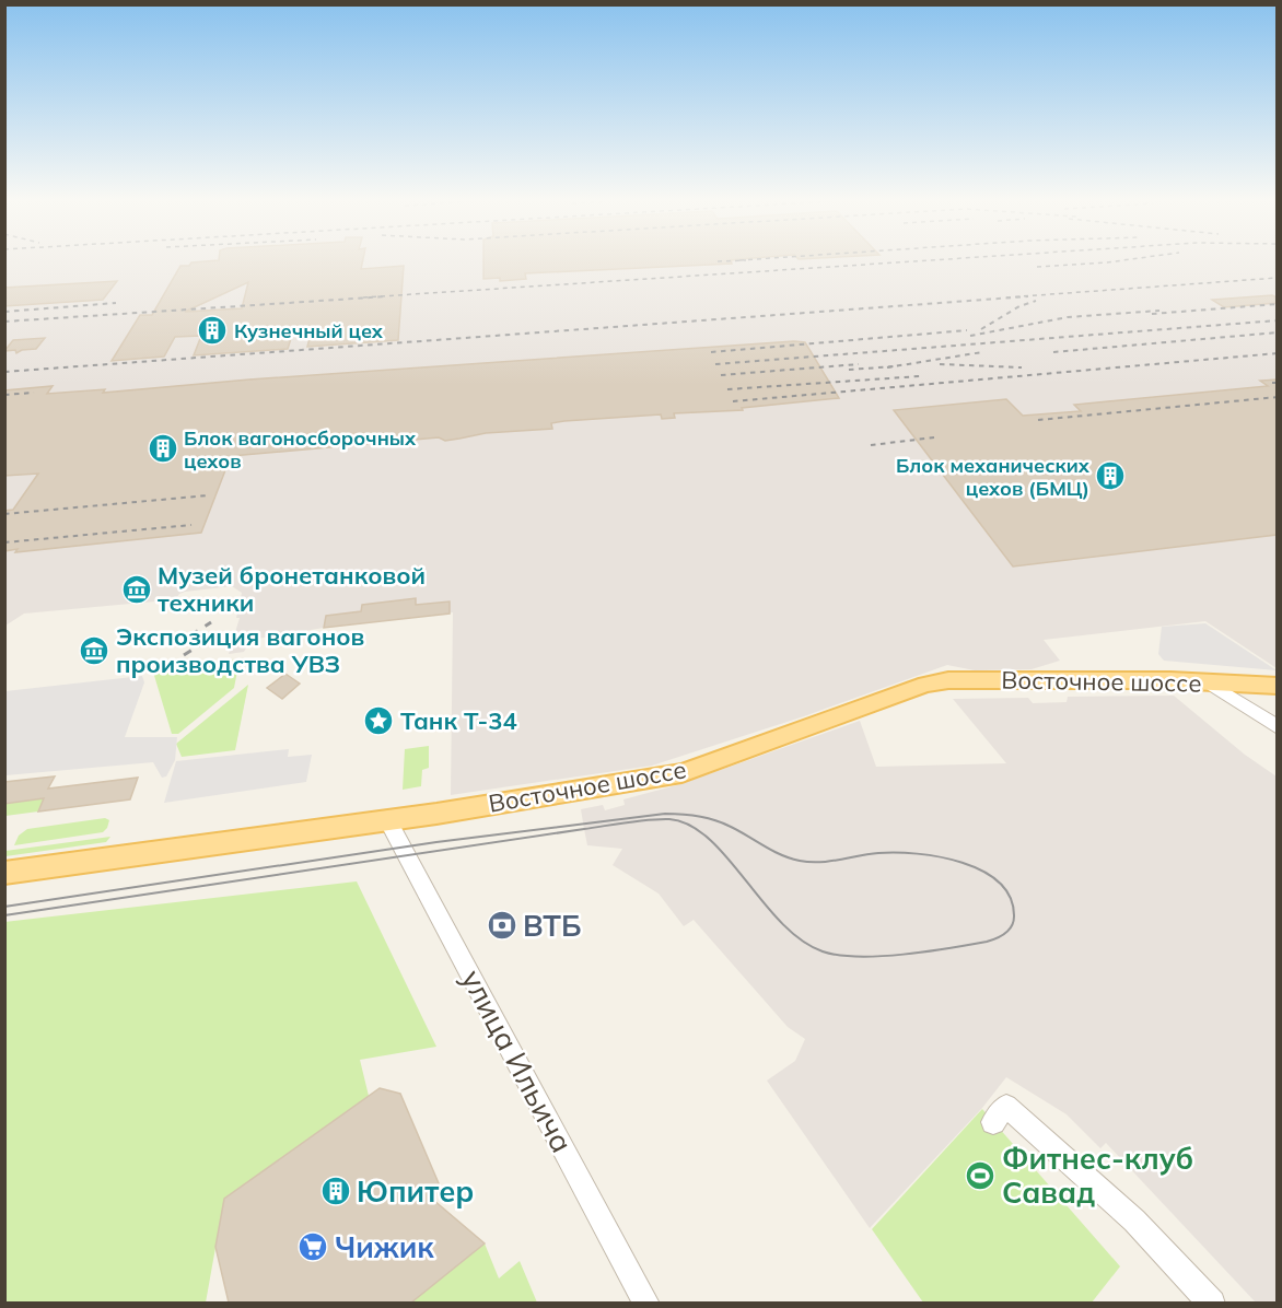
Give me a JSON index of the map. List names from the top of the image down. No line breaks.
{"streets":{"main road":["Восточное шоссе"],"street":["улица Ильича"]},"crossings":[["Восточное шоссе","улица Ильича"]],"places":{"building":["Кузнечный цех","Блок вагоносборочных цехов","Блок механических цехов (БМЦ)","Юпитер"],"museum":["Музей бронетанковой техники","Экспозиция вагонов производства УВЗ"],"place":["Танк Т-34"],"bank":["ВТБ"],"sports":["Фитнес-клуб Савад"],"supermarket":["Чижик"]}}
